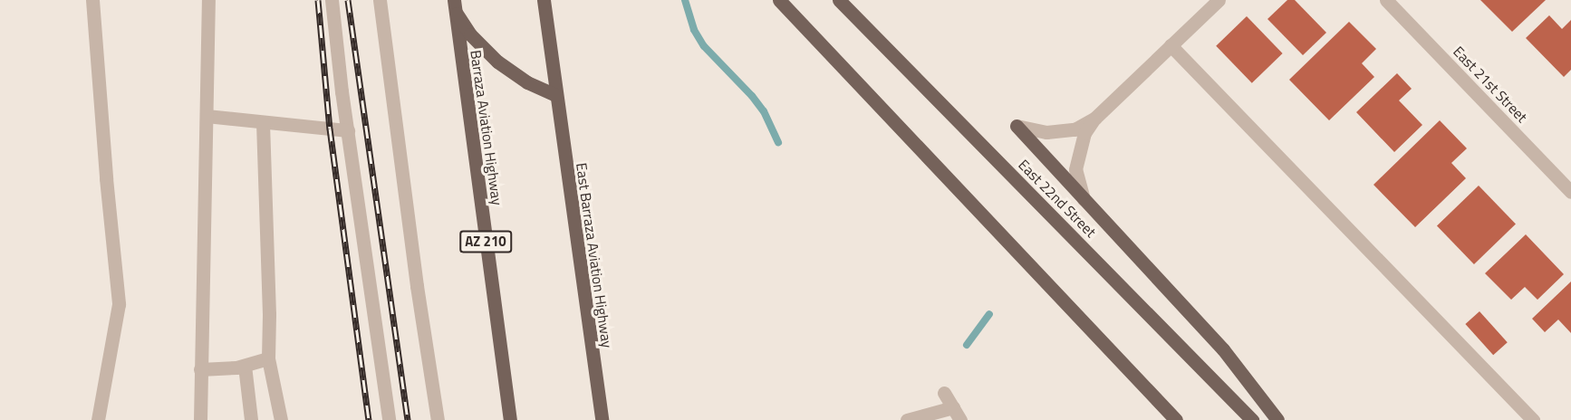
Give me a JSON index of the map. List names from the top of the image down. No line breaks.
{"streets":{"main road":["Barraza Aviation Highway","East 22nd Street","AZ 210","East Barraza Aviation Highway"],"street":["East 21st Street"]}}
